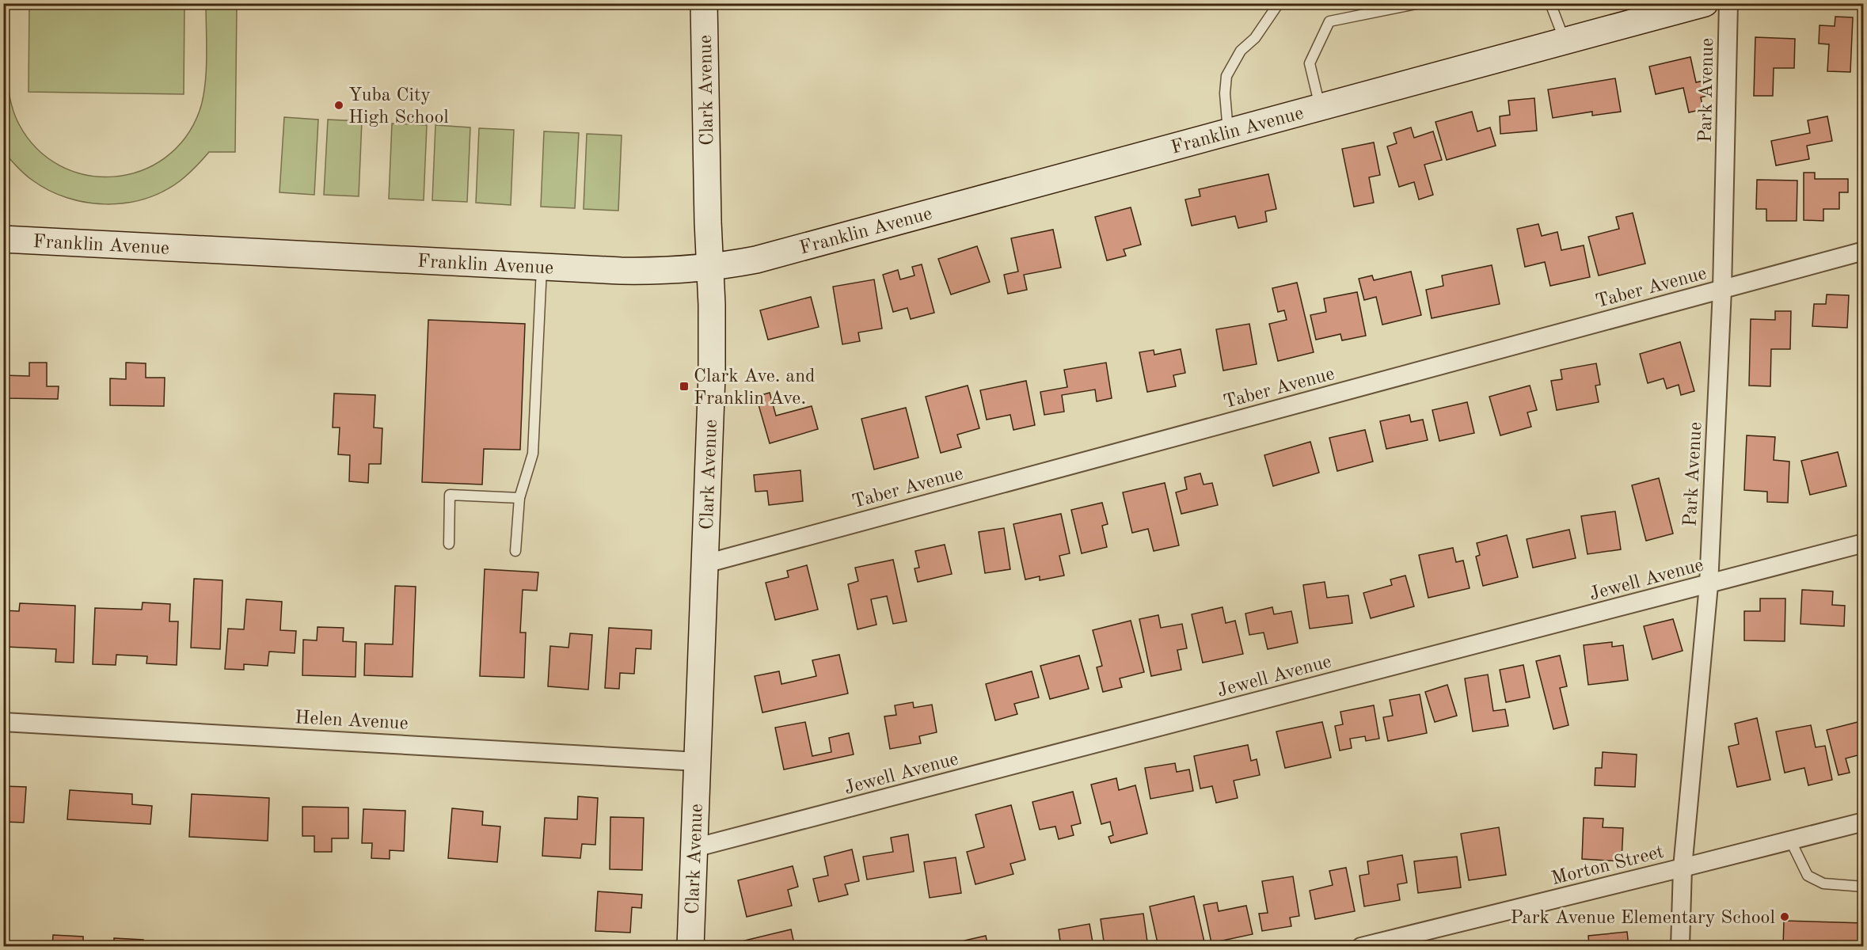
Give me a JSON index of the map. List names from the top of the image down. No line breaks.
{"streets":{"street":["Clark Avenue","Park Avenue","Franklin Avenue","Taber Avenue","Jewell Avenue","Helen Avenue","Morton Street"]},"crossings":[["Clark Avenue","Franklin Avenue"],["Clark Avenue","Taber Avenue"],["Clark Avenue","Jewell Avenue"],["Clark Avenue","Helen Avenue"],["Park Avenue","Taber Avenue"],["Park Avenue","Jewell Avenue"],["Park Avenue","Morton Street"]],"places":{"other":["Yuba City High School","Park Avenue Elementary School"],"transit":["Clark Ave. and Franklin Ave."]}}
